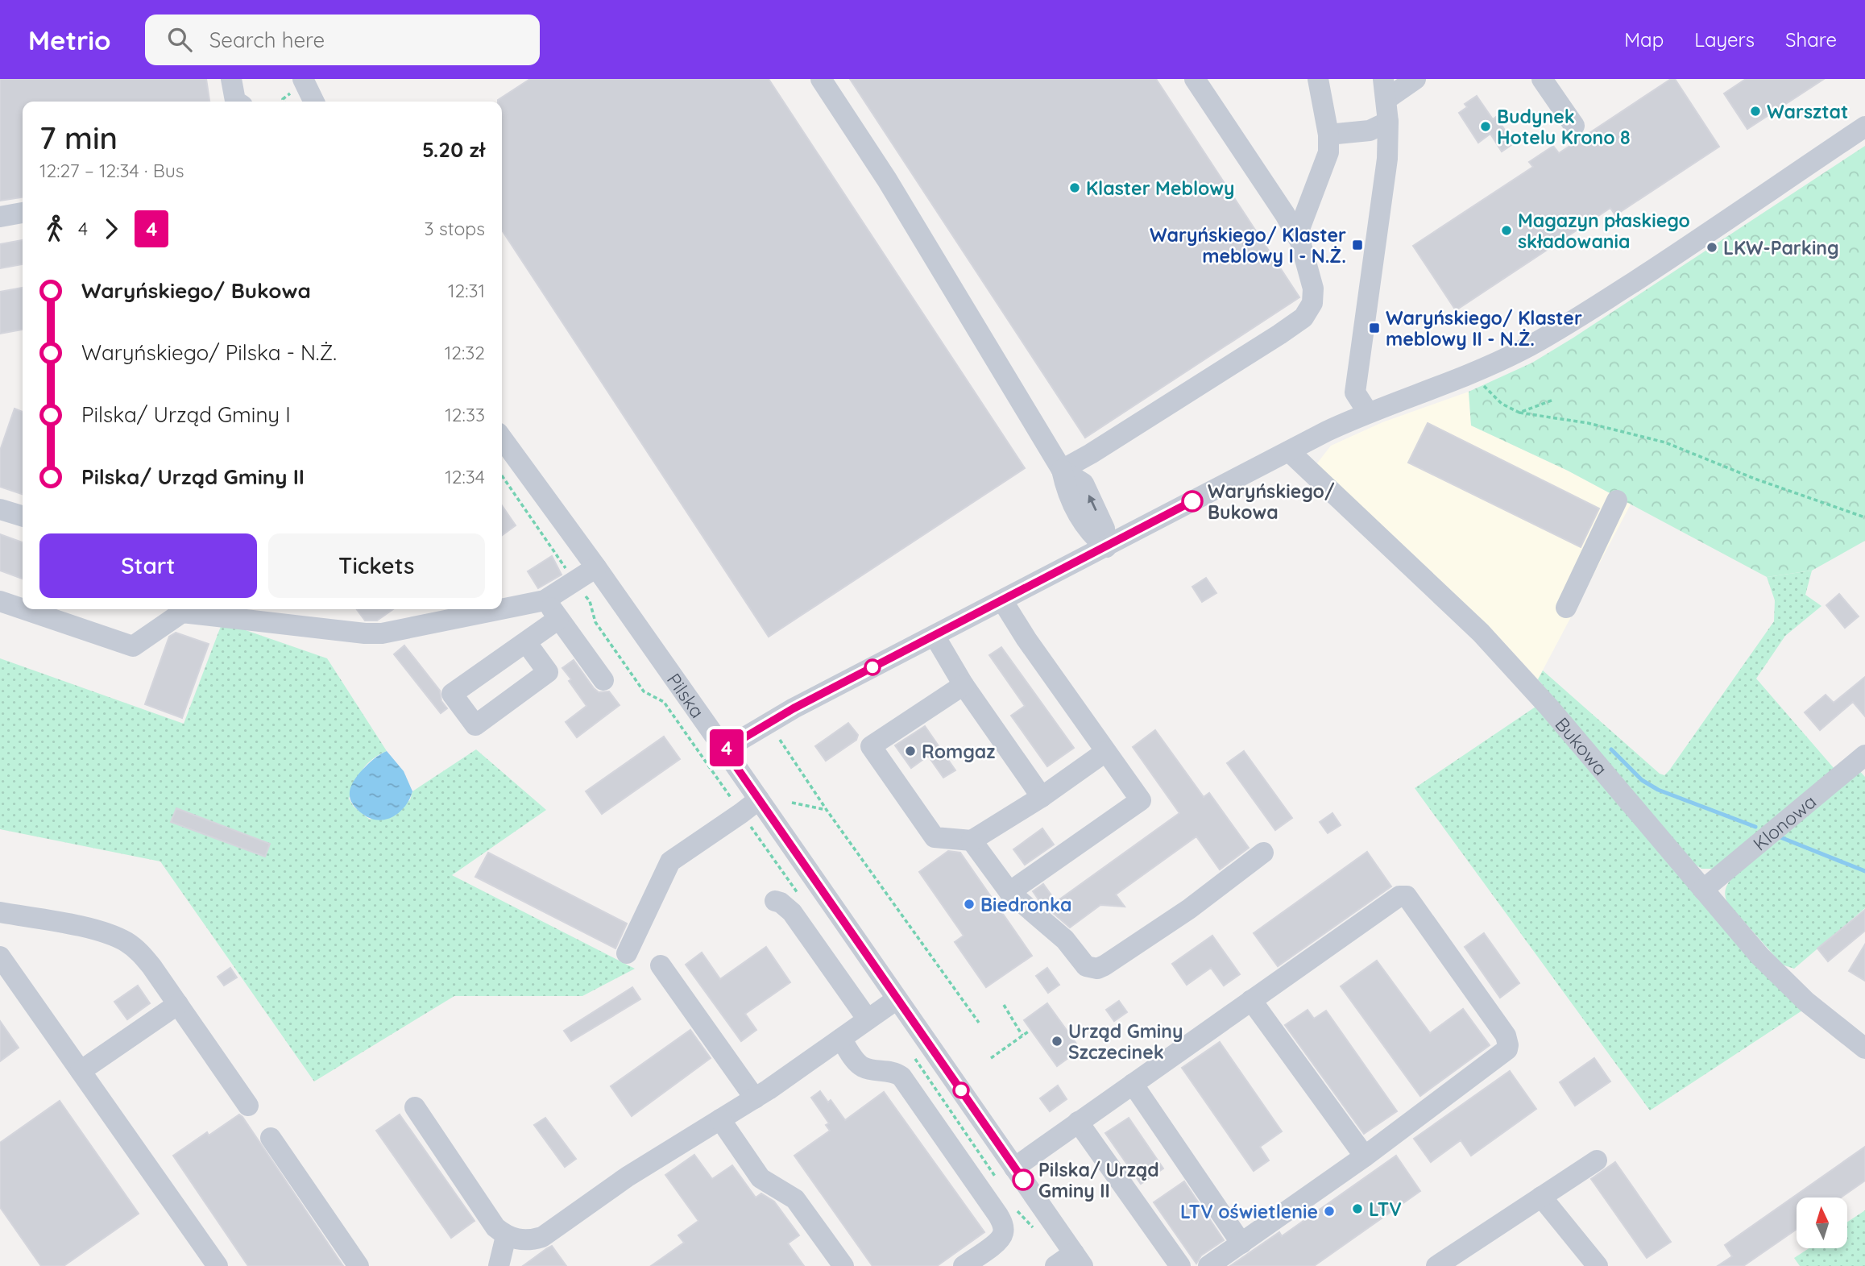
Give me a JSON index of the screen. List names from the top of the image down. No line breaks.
{"streets":{"street":["Pilska","Bukowa","Klonowa"]},"crossings":[["Bukowa","Klonowa"]],"places":{"other":["Warsztat","Budynek Hotelu Krono 8","Klaster Meblowy","Magazyn płaskiego składowania","LKW-Parking","Waryńskiego/ Bukowa","Romgaz","Biedronka","Urząd Gminy Szczecinek","Pilska/ Urząd Gminy II","LTV","LTV oświetlenie"],"transit":["Waryńskiego/ Klaster meblowy I - N.Ż.","Waryńskiego/ Klaster meblowy II - N.Ż."]},"lines":["bus line 4"],"north":"top","page":{"header":"Metrio","search":"Search here","nav":["Map","Layers","Share"],"on_map":"4","heading":["7 min","12:27 – 12:34 · Bus","5.20 zł"],"legs":["4","4","3 stops"],"list":[{"name":"Waryńskiego/ Bukowa","value":"12:31"},{"name":"Waryńskiego/ Pilska - N.Ż.","value":"12:32"},{"name":"Pilska/ Urząd Gminy I","value":"12:33"},{"name":"Pilska/ Urząd Gminy II","value":"12:34"}],"buttons":["Start","Tickets"]}}
